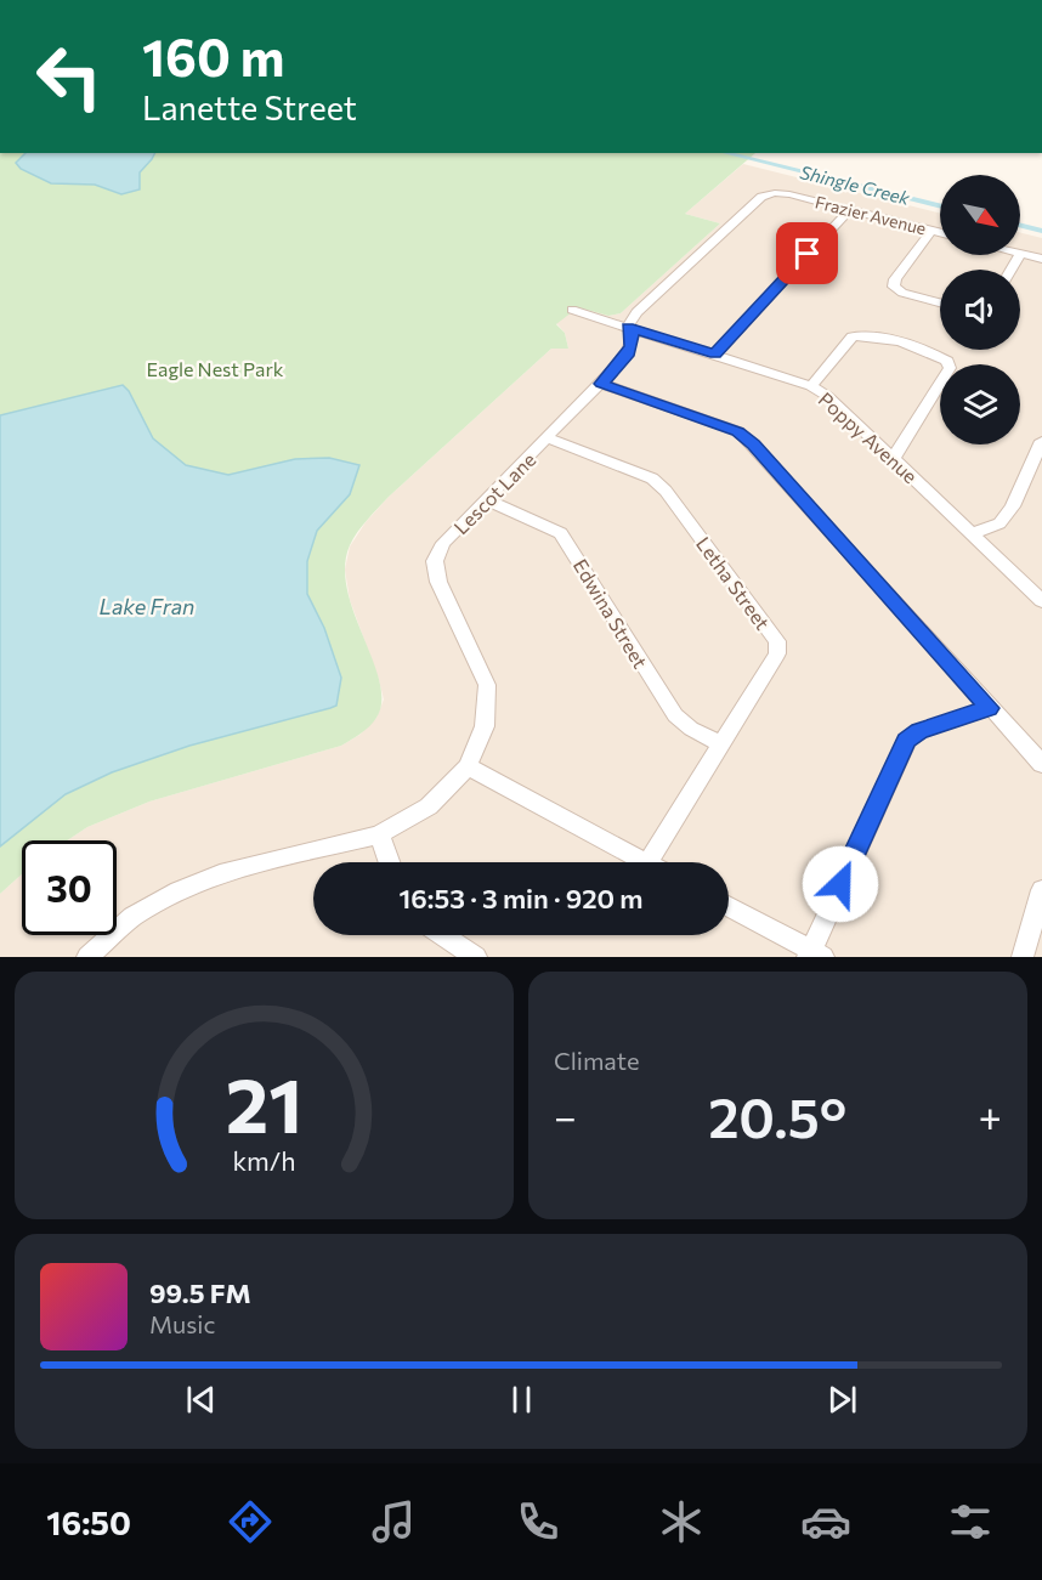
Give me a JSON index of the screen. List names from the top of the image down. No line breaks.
{"streets":{"street":["Frazier Avenue","Poppy Avenue","Lescot Lane","Letha Street","Edwina Street"]},"crossings":[["Frazier Avenue","Poppy Avenue"],["Frazier Avenue","Lescot Lane"],["Poppy Avenue","Lescot Lane"],["Lescot Lane","Letha Street"],["Lescot Lane","Edwina Street"],["Letha Street","Edwina Street"]],"water":["Shingle Creek","Lake Fran"],"parks":["Eagle Nest Park"],"north":"bottom right","page":{"turn":["160 m","Lanette Street"],"limit":"30","trip":"16:53 · 3 min · 920 m","tile":"Climate","heat":["−","20.5°","+"],"song":["99.5 FM","Music"],"tabs":"16:50","gauge":["21","km/h"]}}
